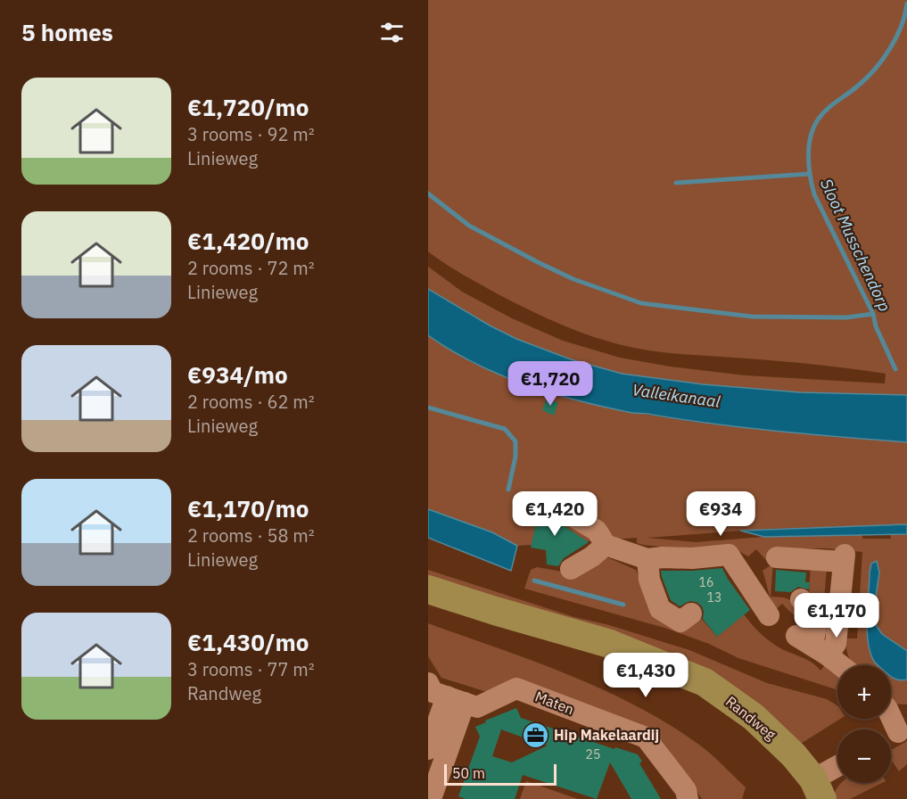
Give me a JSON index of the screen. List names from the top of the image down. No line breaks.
{"streets":{"main road":["Randweg"],"street":["Maten"]},"water":["Sloot Musschendorp","Valleikanaal"],"places":{"office":["Hip Makelaardij"]},"house_numbers":["16","13","25"],"scale_bar":"50 m","page":{"heading":"5 homes","list":[{"name":"€1,720/mo","note":"3 rooms · 92 m² · Linieweg"},{"name":"€1,420/mo","note":"2 rooms · 72 m² · Linieweg"},{"name":"€934/mo","note":"2 rooms · 62 m² · Linieweg"},{"name":"€1,170/mo","note":"2 rooms · 58 m² · Linieweg"},{"name":"€1,430/mo","note":"3 rooms · 77 m² · Randweg"}],"price":["€1,720","€1,420","€934","€1,170","€1,430"],"map_buttons":["+","−"],"scale":"50 m"}}
